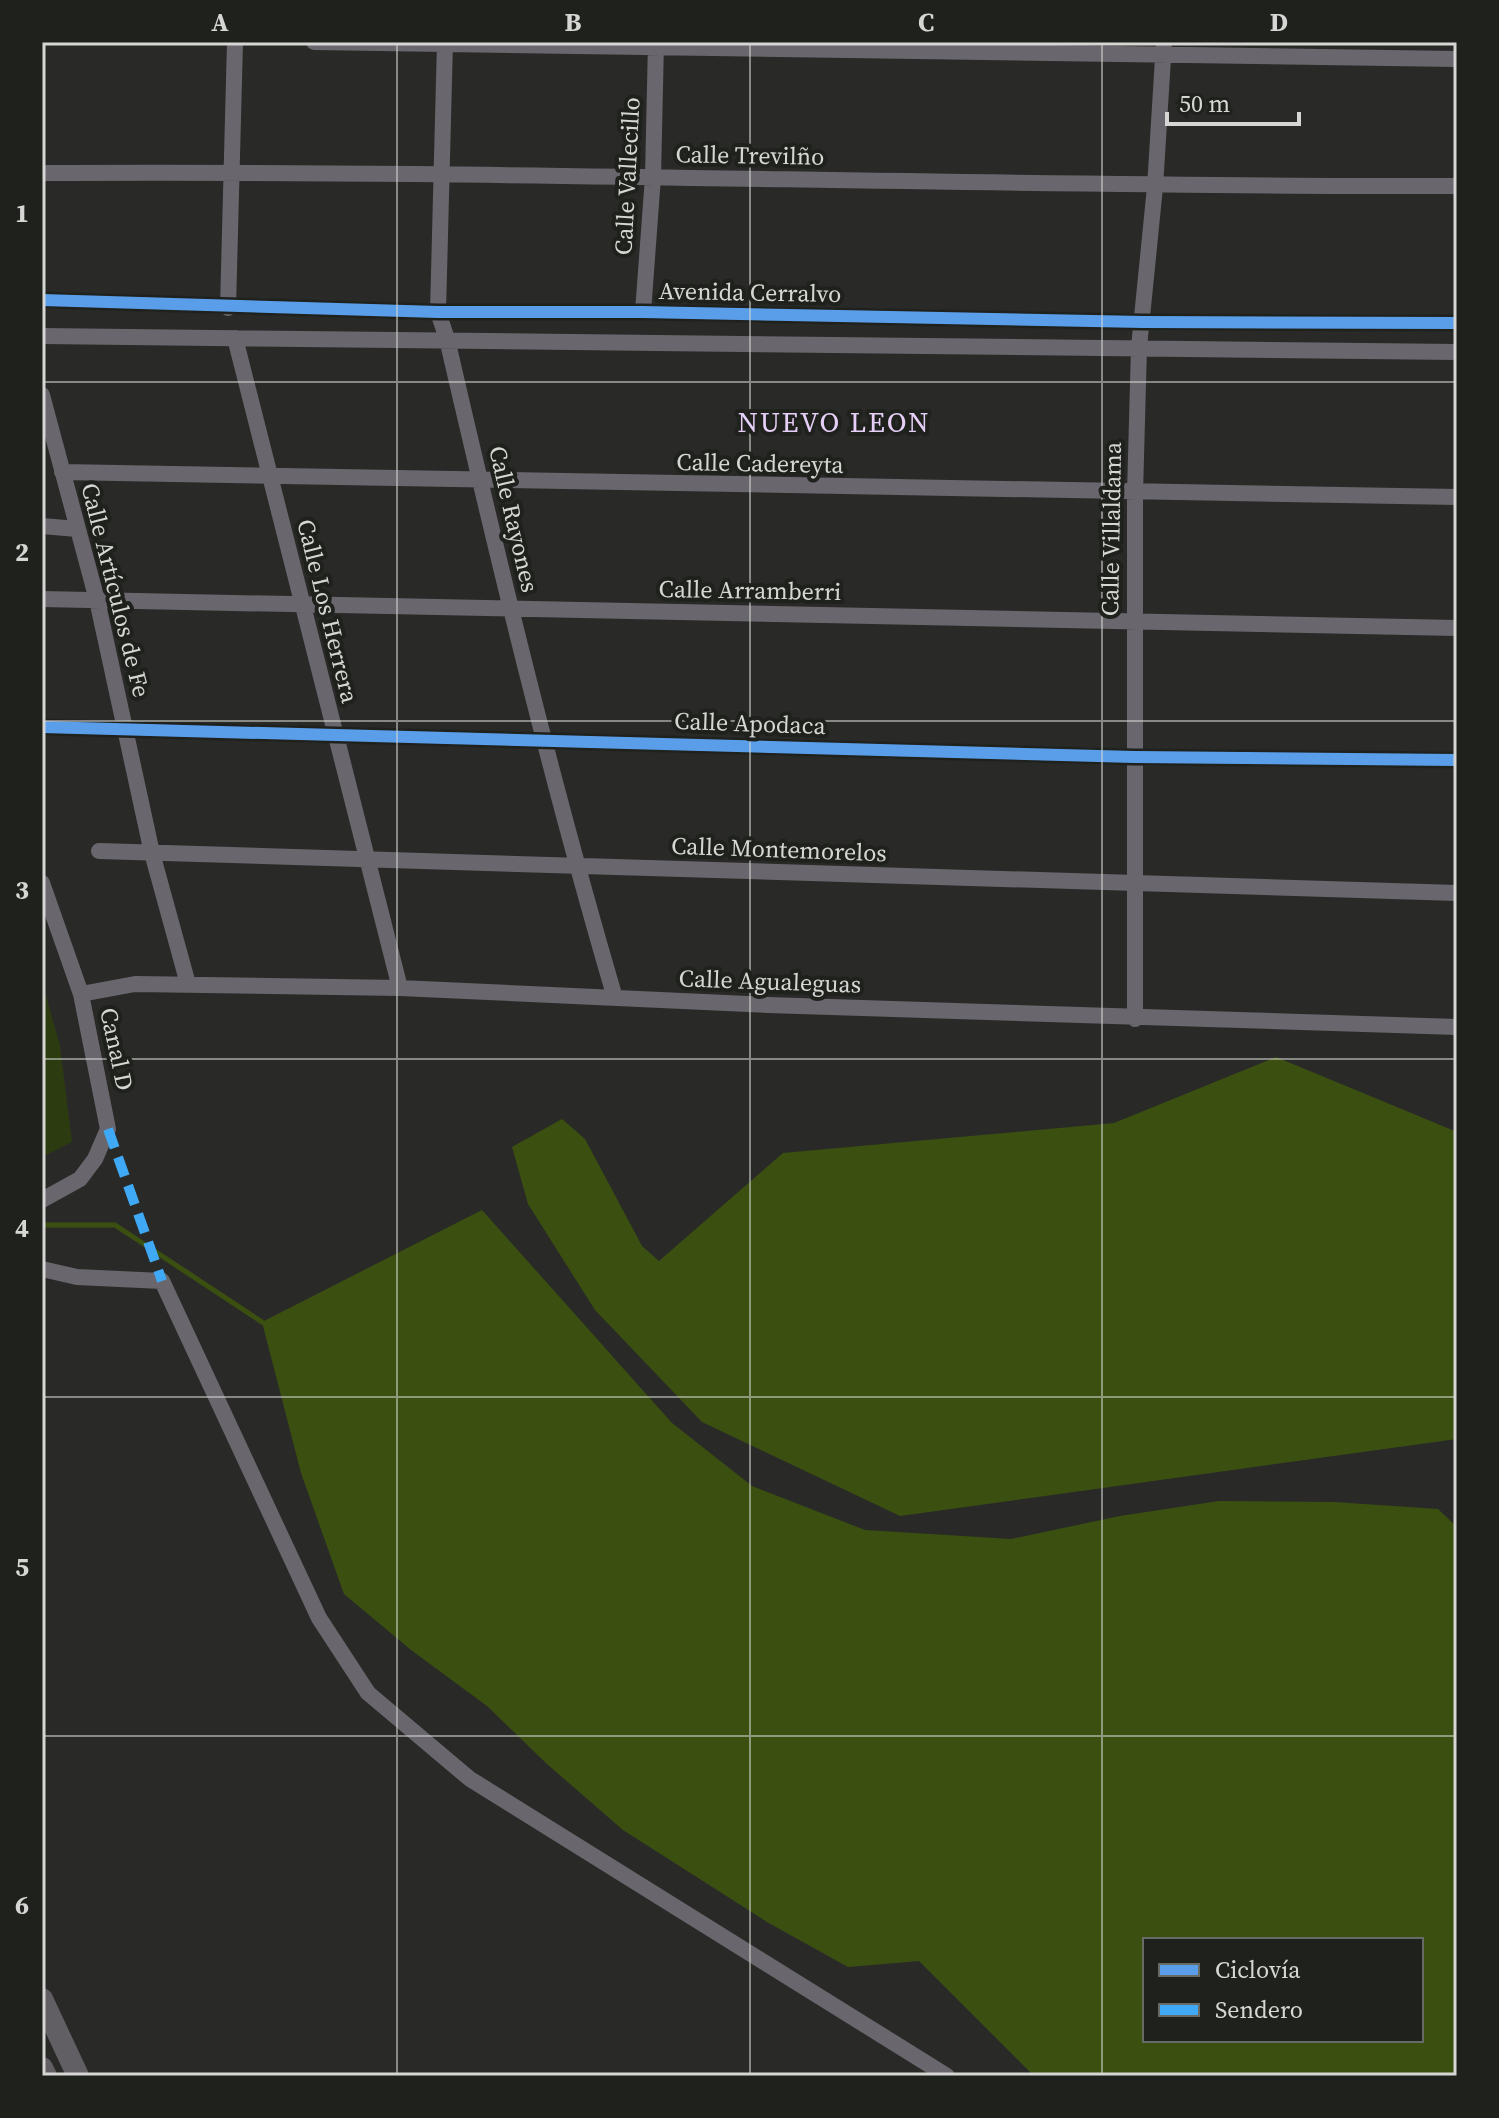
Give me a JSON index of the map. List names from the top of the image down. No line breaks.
{"streets":{"street":["Calle Trevilño","Calle Vallecillo","Avenida Cerralvo","Calle Cadereyta","Calle Rayones","Calle Villaldama","Calle Artículos de Fe","Calle Arramberri","Calle Los Herrera","Calle Apodaca","Calle Montemorelos","Calle Agualeguas","Canal D"]},"crossings":[["Calle Trevilño","Calle Vallecillo"],["Calle Trevilño","Calle Rayones"],["Calle Trevilño","Calle Villaldama"],["Calle Vallecillo","Avenida Cerralvo"],["Avenida Cerralvo","Calle Rayones"],["Avenida Cerralvo","Calle Villaldama"],["Calle Cadereyta","Calle Rayones"],["Calle Cadereyta","Calle Villaldama"],["Calle Cadereyta","Calle Artículos de Fe"],["Calle Cadereyta","Calle Los Herrera"],["Calle Rayones","Calle Arramberri"],["Calle Rayones","Calle Apodaca"],["Calle Rayones","Calle Montemorelos"],["Calle Rayones","Calle Agualeguas"],["Calle Villaldama","Calle Arramberri"],["Calle Villaldama","Calle Apodaca"],["Calle Villaldama","Calle Montemorelos"],["Calle Villaldama","Calle Agualeguas"],["Calle Artículos de Fe","Calle Arramberri"],["Calle Artículos de Fe","Calle Apodaca"],["Calle Artículos de Fe","Calle Montemorelos"],["Calle Artículos de Fe","Calle Agualeguas"],["Calle Arramberri","Calle Los Herrera"],["Calle Los Herrera","Calle Apodaca"],["Calle Los Herrera","Calle Montemorelos"],["Calle Los Herrera","Calle Agualeguas"],["Calle Agualeguas","Canal D"]],"districts":["NUEVO LEON"],"legend":["Ciclovía","Sendero"],"scale_bar":"50 m","grid":{"columns":["A","B","C","D"],"rows":["1","2","3","4","5","6"]}}
